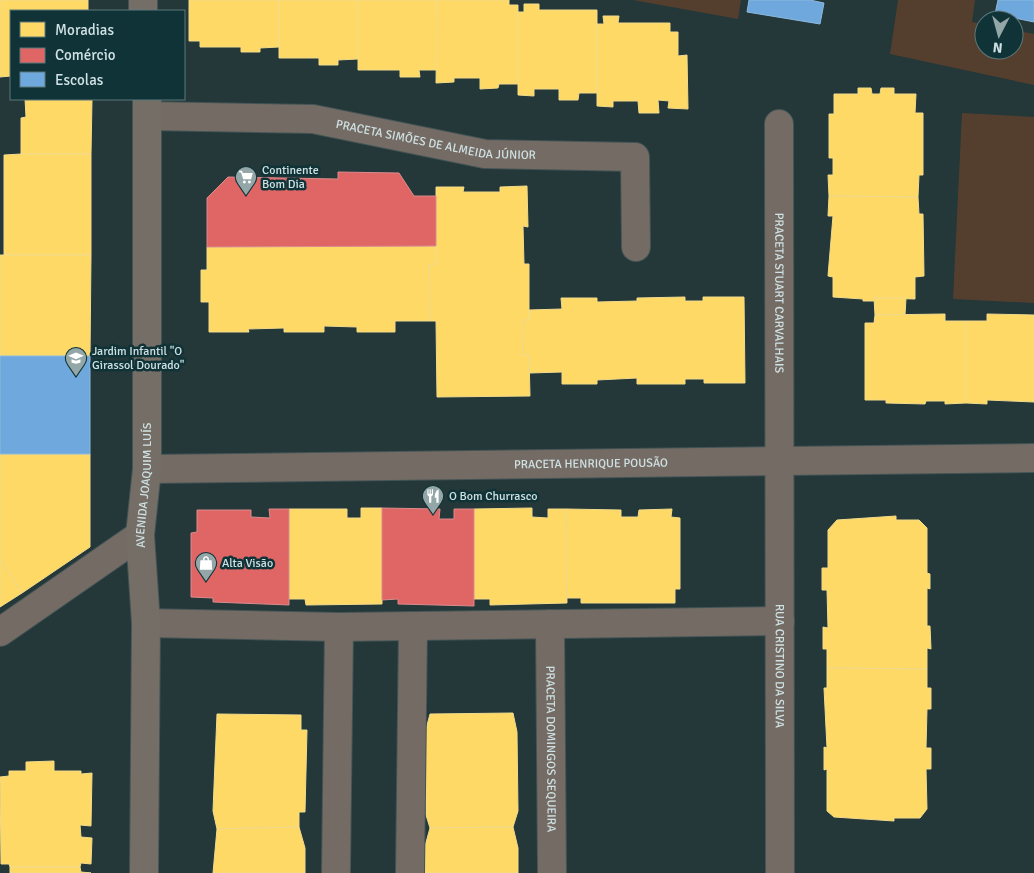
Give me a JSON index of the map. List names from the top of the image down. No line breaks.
{"streets":{"street":["PRACETA SIMÕES DE ALMEIDA JÚNIOR","PRACETA STUART CARVALHAIS","PRACETA HENRIQUE POUSÃO","AVENIDA JOAQUIM LUÍS","RUA CRISTINO DA SILVA","PRACETA DOMINGOS SEQUEIRA"]},"crossings":[["PRACETA SIMÕES DE ALMEIDA JÚNIOR","AVENIDA JOAQUIM LUÍS"],["PRACETA STUART CARVALHAIS","PRACETA HENRIQUE POUSÃO"],["PRACETA STUART CARVALHAIS","RUA CRISTINO DA SILVA"],["PRACETA HENRIQUE POUSÃO","AVENIDA JOAQUIM LUÍS"],["PRACETA HENRIQUE POUSÃO","RUA CRISTINO DA SILVA"]],"places":{"supermarket":["Continente Bom Dia"],"school or university":["Jardim Infantil \"O Girassol Dourado\""],"restaurant":["O Bom Churrasco"],"shop":["Alta Visão"]},"legend":["Moradias","Comércio","Escolas"],"north":"bottom"}
